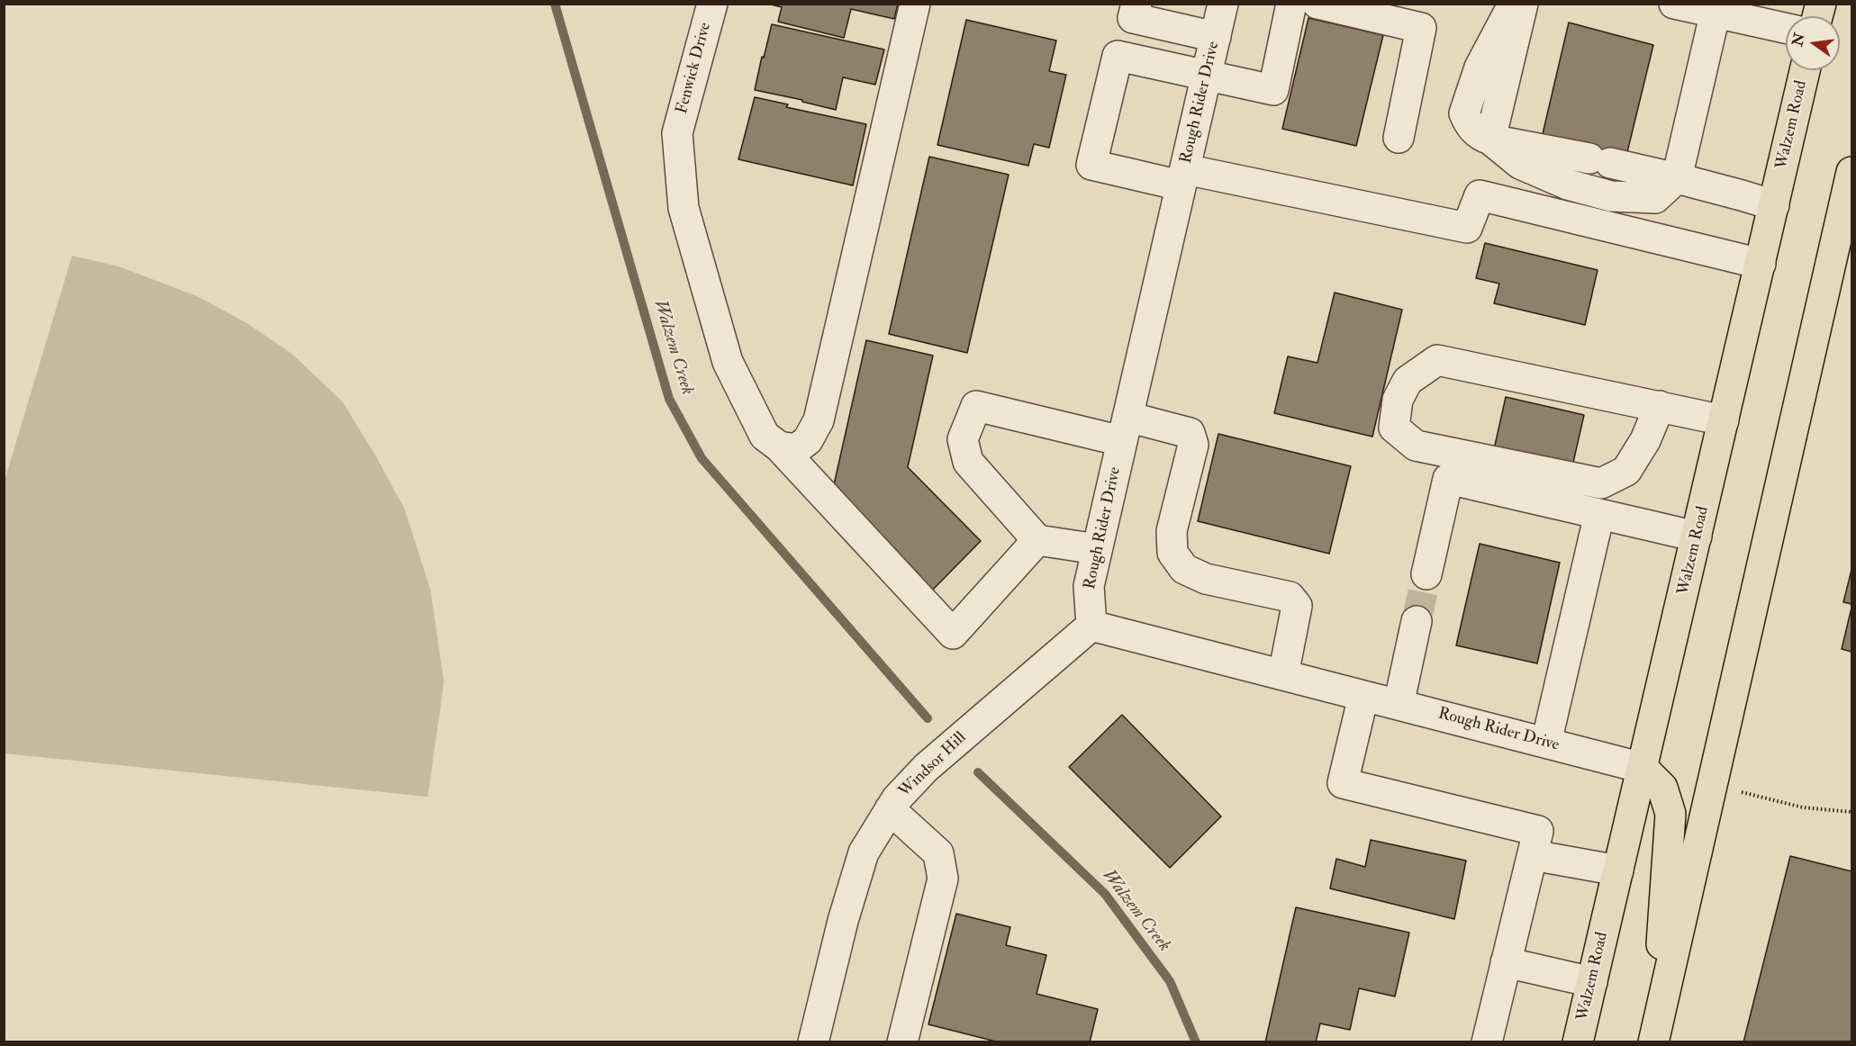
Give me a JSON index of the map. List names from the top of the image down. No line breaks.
{"streets":{"main road":["Walzem Road"],"street":["Fenwick Drive","Rough Rider Drive","Windsor Hill"]},"crossings":[["Rough Rider Drive","Walzem Road"],["Rough Rider Drive","Windsor Hill"]],"water":["Walzem Creek"],"north":"left"}
